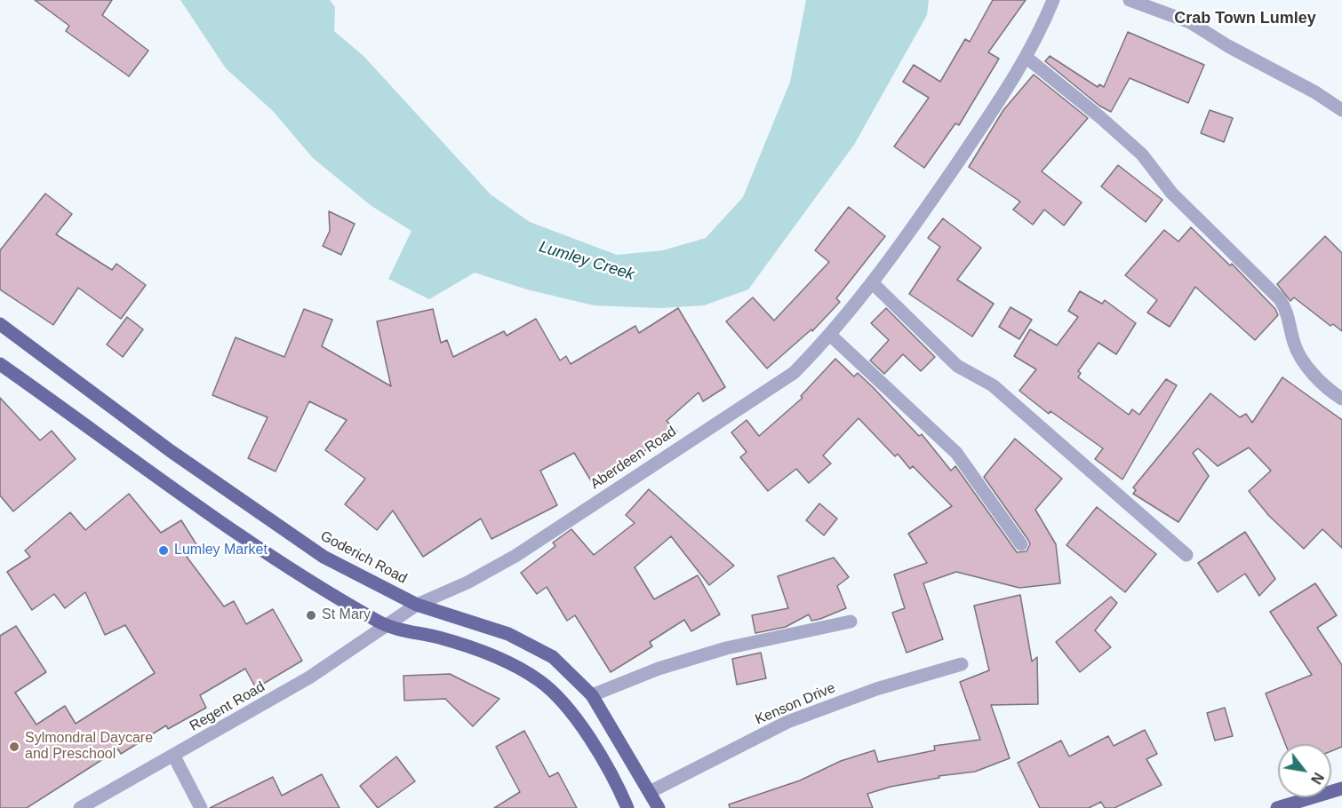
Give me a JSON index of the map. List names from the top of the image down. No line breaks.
{"streets":{"main road":["Goderich Road"],"street":["Aberdeen Road","Kenson Drive","Regent Road"]},"crossings":[["Aberdeen Road","Goderich Road"],["Aberdeen Road","Regent Road"],["Goderich Road","Kenson Drive"]],"districts":["Crab Town Lumley"],"water":["Lumley Creek"],"places":["Lumley Market","St Mary","Sylmondral Daycare and Preschool"],"north":"bottom right"}
